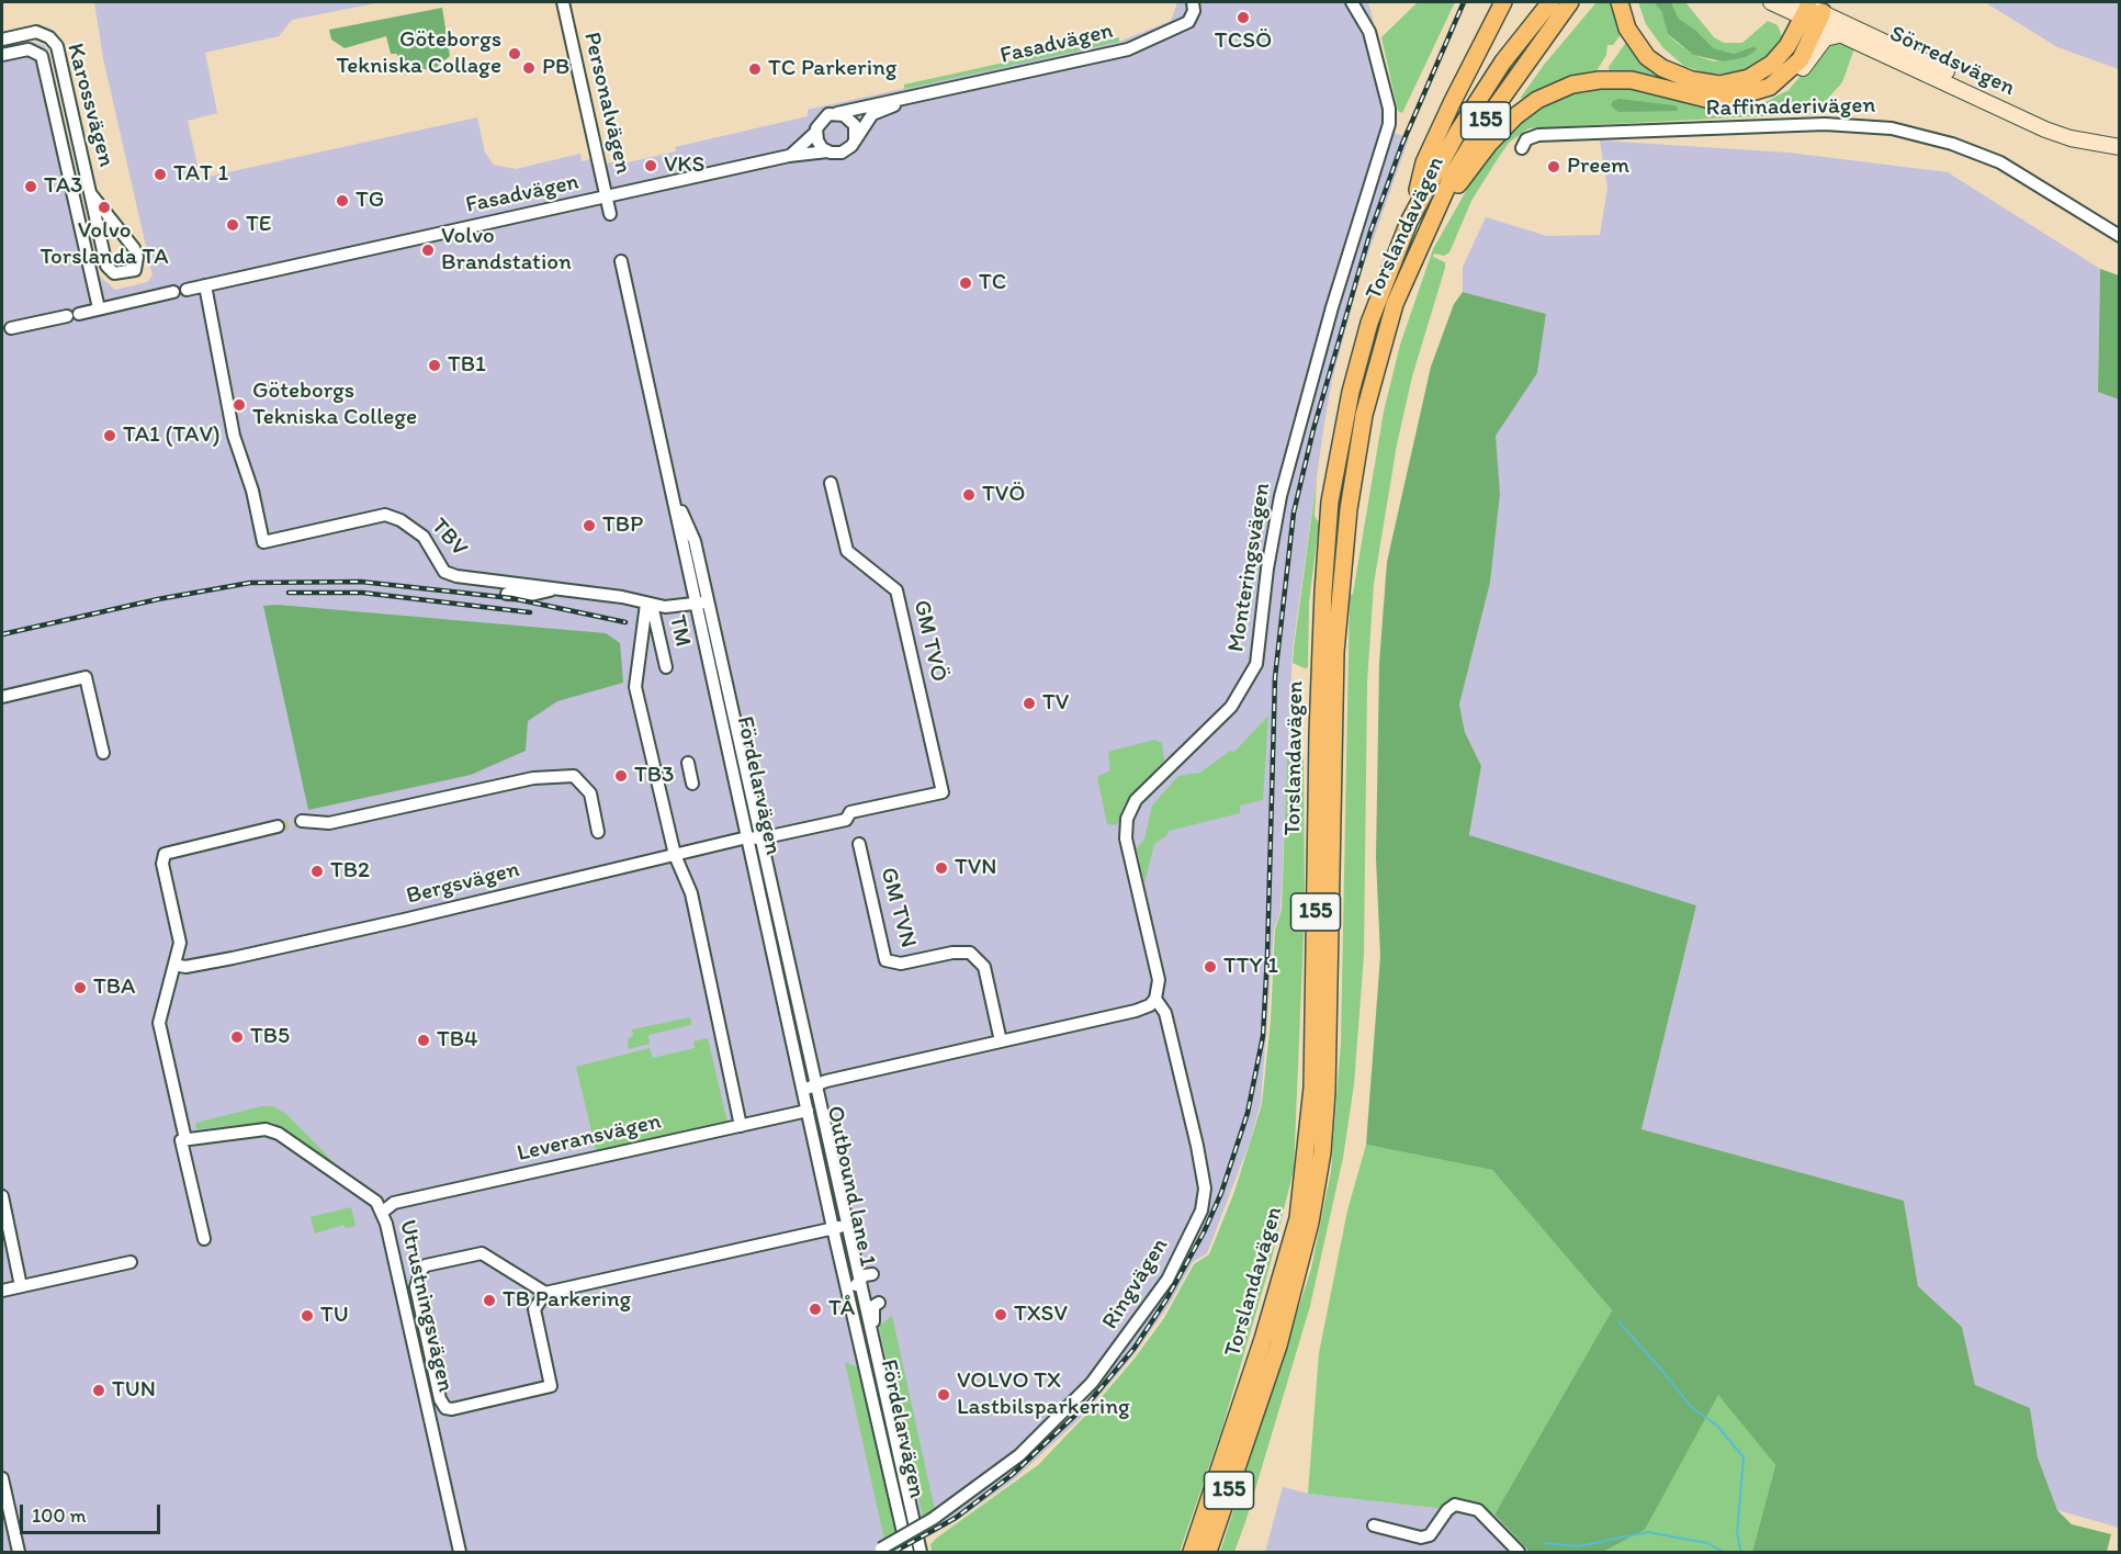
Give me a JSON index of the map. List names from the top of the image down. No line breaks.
{"streets":{"main road":["155","Torslandavägen"],"street":["Fasadvägen","Sörredsvägen","Personalvägen","Karossvägen","Raffinaderivägen","TBV","Monteringsvägen","TM","GM TVÖ","Fördelarvägen","Bergsvägen","GM TVN","Leveransvägen","Outbound lane 1","Ringvägen","Utrustningsvägen"]},"crossings":[["Fasadvägen","Personalvägen"],["Fasadvägen","TBV"],["TBV","TM"],["TBV","Fördelarvägen"],["Monteringsvägen","Ringvägen"],["GM TVÖ","Fördelarvägen"],["GM TVÖ","Bergsvägen"],["Fördelarvägen","Bergsvägen"],["Fördelarvägen","Outbound lane 1"],["Leveransvägen","Utrustningsvägen"]],"places":["TCSÖ","Göteborgs Tekniska Collage","PB","TC Parkering","VKS","Preem","TAT 1","TA3","TG","Volvo Torslanda TA","TE","Volvo Brandstation","TC","TB1","Göteborgs Tekniska College","TA1 (TAV)","TVÖ","TBP","TV","TB3","TVN","TB2","TTY 1","TBA","TB5","TB4","TB Parkering","TÅ","TXSV","TU","TUN","VOLVO TX Lastbilsparkering"],"scale_bar":"100 m"}
